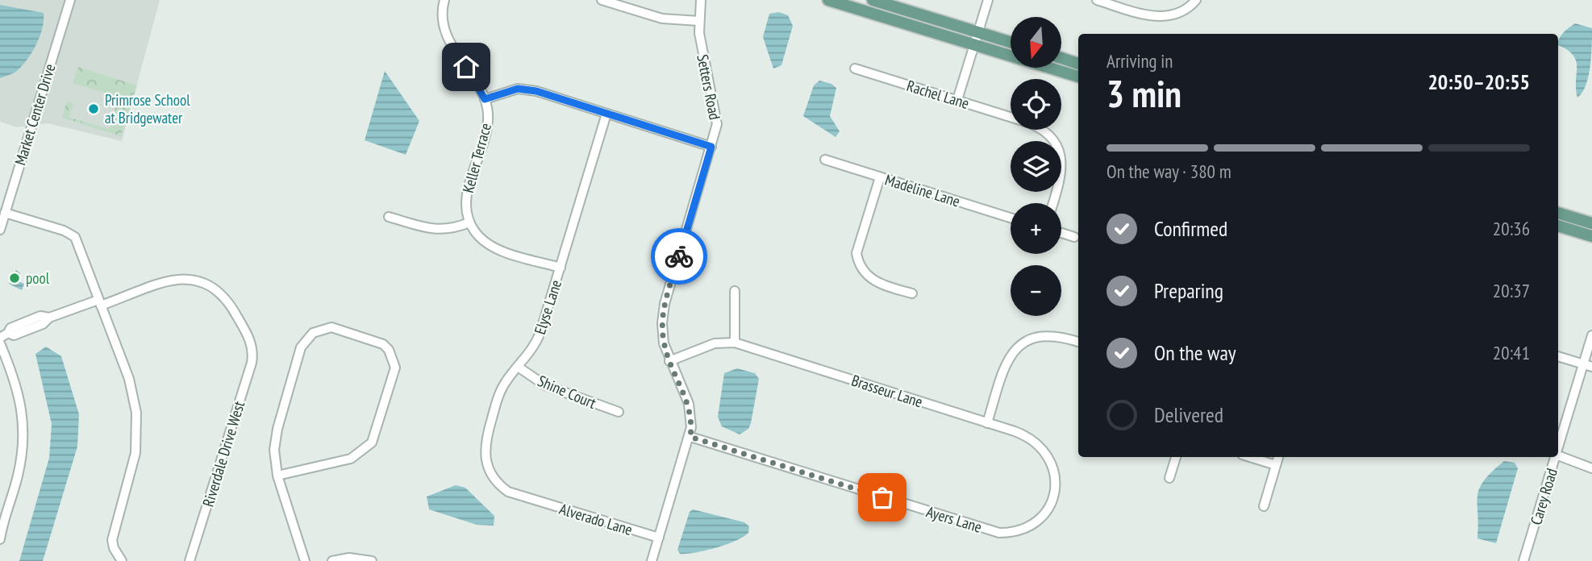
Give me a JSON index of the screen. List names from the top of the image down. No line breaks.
{"streets":{"street":["Setters Road","Rachel Lane","Market Center Drive","Keller Terrace","Madeline Lane","Elyse Lane","Brasseur Lane","Shine Court","Riverdale Drive West","Carey Road","Alverado Lane","Ayers Lane"]},"crossings":[["Setters Road","Brasseur Lane"],["Setters Road","Alverado Lane"],["Setters Road","Ayers Lane"],["Elyse Lane","Shine Court"],["Elyse Lane","Alverado Lane"],["Brasseur Lane","Ayers Lane"]],"places":["Primrose School at Bridgewater","pool"],"north":"bottom","page":{"map_buttons":["+","−"],"heading":["3 min","Arriving in","20:50–20:55"],"bar":"On the way · 380 m","list":[["Confirmed","20:36"],["Preparing","20:37"],["On the way","20:41"],"Delivered"]}}
